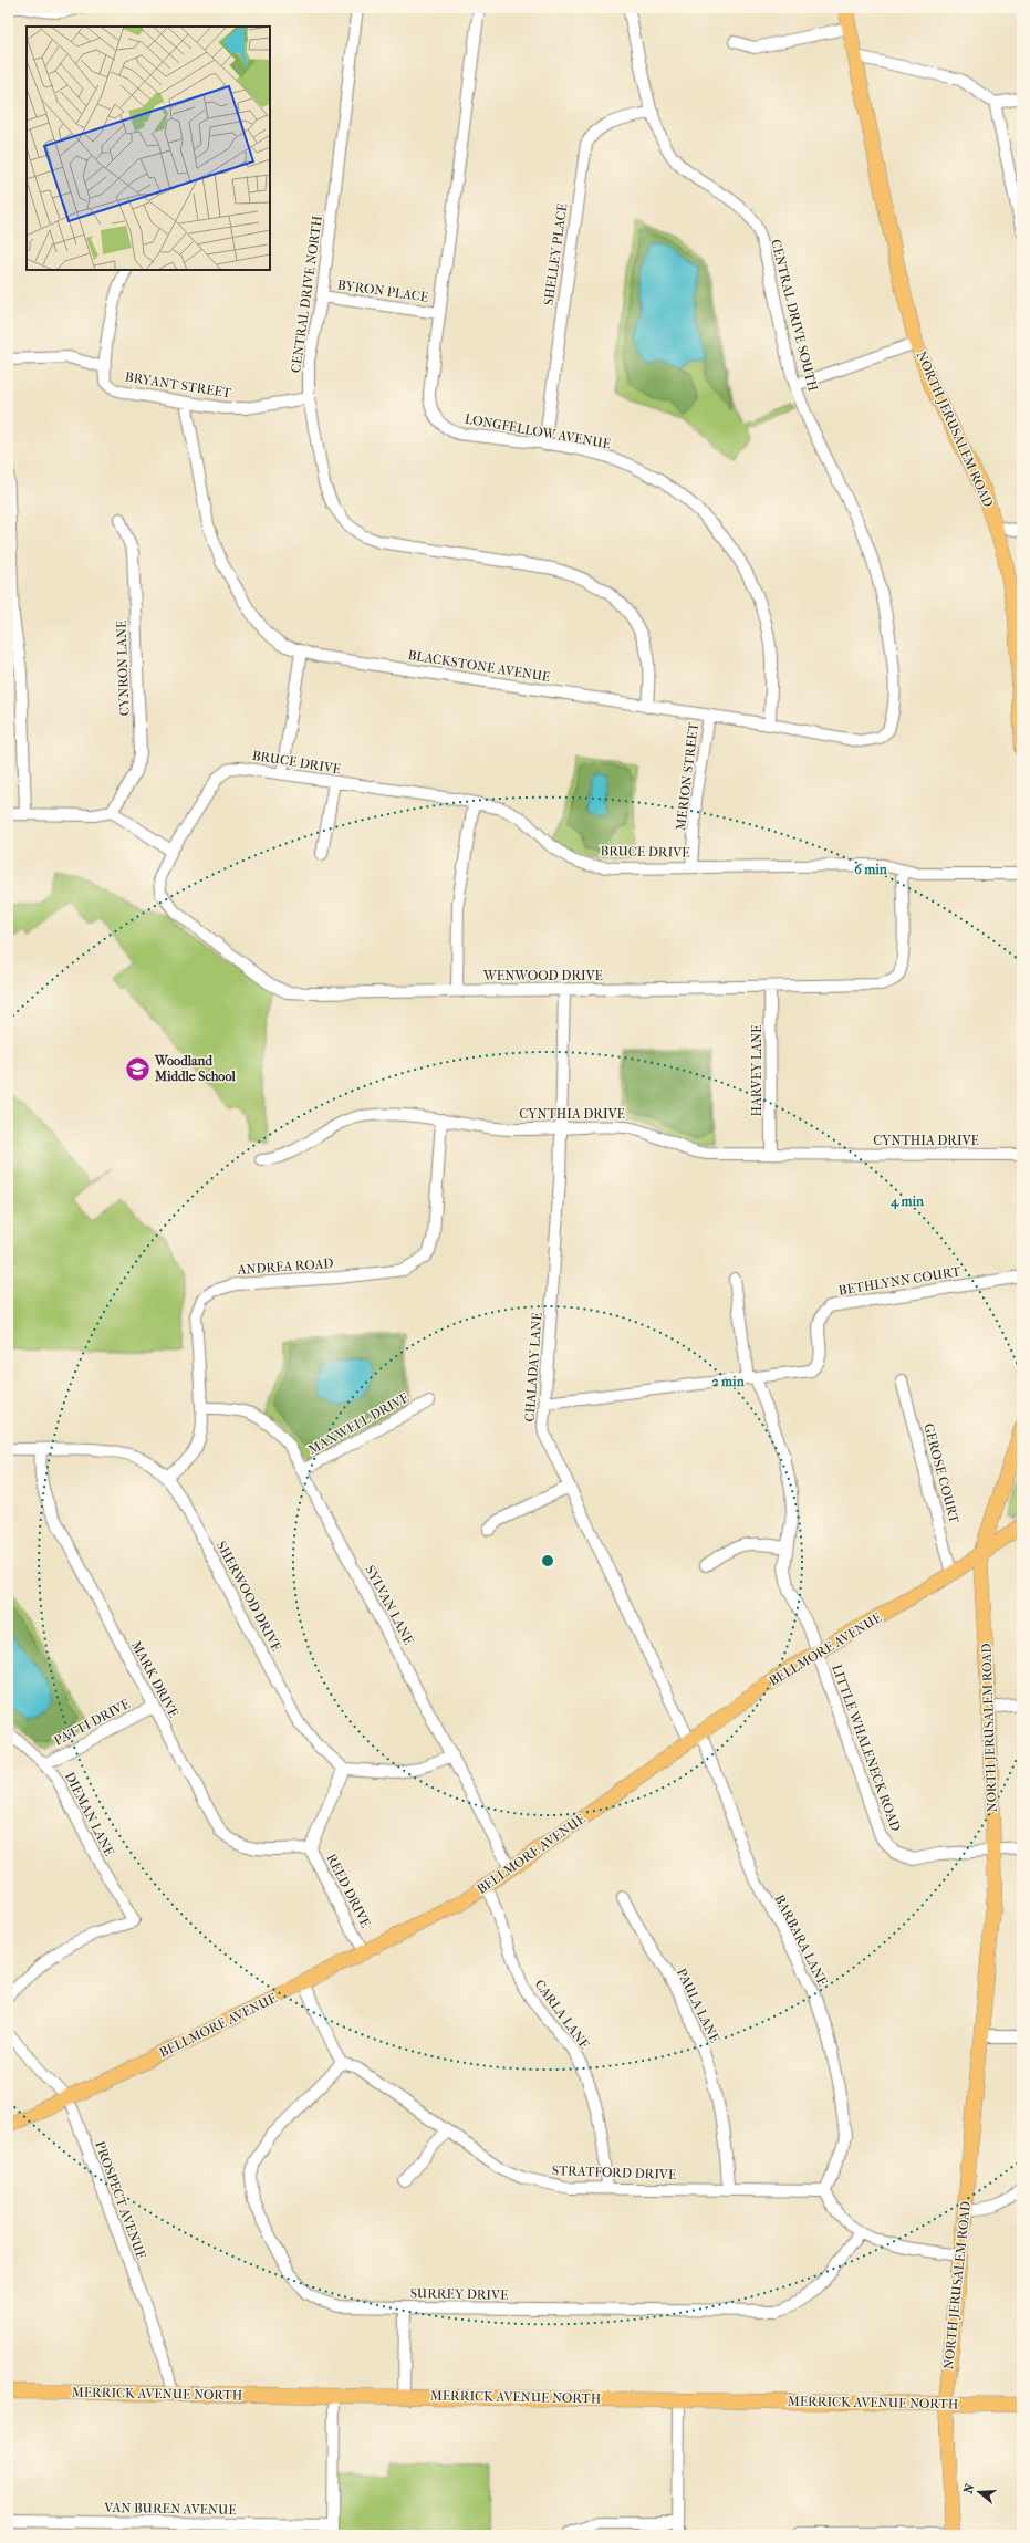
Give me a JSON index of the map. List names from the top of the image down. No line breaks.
{"streets":{"main road":["NORTH JERUSALEM ROAD","BELLMORE AVENUE","MERRICK AVENUE NORTH"],"street":["SHELLEY PLACE","BYRON PLACE","CENTRAL DRIVE NORTH","CENTRAL DRIVE SOUTH","BRYANT STREET","LONGFELLOW AVENUE","BLACKSTONE AVENUE","CYNRON LANE","BRUCE DRIVE","MERION STREET","WENWOOD DRIVE","HARVEY LANE","CYNTHIA DRIVE","ANDREA ROAD","BETHLYNN COURT","CHALADAY LANE","MAXWELL DRIVE","GEROSE COURT","SHERWOOD DRIVE","SYLVAN LANE","MARK DRIVE","PATTI DRIVE","LITTLE WHALENECK ROAD","DIEMAN LANE","REED DRIVE","BARBARA LANE","PAULA LANE","CARLA LANE","STRATFORD DRIVE","PROSPECT AVENUE","SURREY DRIVE","VAN BUREN AVENUE"]},"crossings":[["SHELLEY PLACE","CENTRAL DRIVE SOUTH"],["SHELLEY PLACE","LONGFELLOW AVENUE"],["BYRON PLACE","CENTRAL DRIVE NORTH"],["BYRON PLACE","LONGFELLOW AVENUE"],["CENTRAL DRIVE NORTH","BRYANT STREET"],["CENTRAL DRIVE NORTH","BLACKSTONE AVENUE"],["CENTRAL DRIVE SOUTH","BLACKSTONE AVENUE"],["BRYANT STREET","BLACKSTONE AVENUE"],["NORTH JERUSALEM ROAD","BELLMORE AVENUE"],["NORTH JERUSALEM ROAD","LITTLE WHALENECK ROAD"],["NORTH JERUSALEM ROAD","MERRICK AVENUE NORTH"],["LONGFELLOW AVENUE","BLACKSTONE AVENUE"],["BLACKSTONE AVENUE","MERION STREET"],["BRUCE DRIVE","MERION STREET"],["BRUCE DRIVE","WENWOOD DRIVE"],["WENWOOD DRIVE","HARVEY LANE"],["WENWOOD DRIVE","CHALADAY LANE"],["HARVEY LANE","CYNTHIA DRIVE"],["CYNTHIA DRIVE","ANDREA ROAD"],["CYNTHIA DRIVE","CHALADAY LANE"],["ANDREA ROAD","SHERWOOD DRIVE"],["ANDREA ROAD","SYLVAN LANE"],["BETHLYNN COURT","CHALADAY LANE"],["BETHLYNN COURT","LITTLE WHALENECK ROAD"],["CHALADAY LANE","BELLMORE AVENUE"],["CHALADAY LANE","BARBARA LANE"],["MAXWELL DRIVE","SYLVAN LANE"],["GEROSE COURT","BELLMORE AVENUE"],["SHERWOOD DRIVE","MARK DRIVE"],["SHERWOOD DRIVE","REED DRIVE"],["SYLVAN LANE","BELLMORE AVENUE"],["BELLMORE AVENUE","LITTLE WHALENECK ROAD"],["BELLMORE AVENUE","REED DRIVE"],["BELLMORE AVENUE","BARBARA LANE"],["BELLMORE AVENUE","CARLA LANE"],["BELLMORE AVENUE","PROSPECT AVENUE"],["MARK DRIVE","PATTI DRIVE"],["MARK DRIVE","REED DRIVE"],["PATTI DRIVE","DIEMAN LANE"],["BARBARA LANE","STRATFORD DRIVE"],["PAULA LANE","STRATFORD DRIVE"],["CARLA LANE","STRATFORD DRIVE"],["STRATFORD DRIVE","SURREY DRIVE"],["PROSPECT AVENUE","MERRICK AVENUE NORTH"]],"places":{"school or university":["Woodland Middle School"]},"north":"left","rings":["6 min","4 min","2 min"]}
